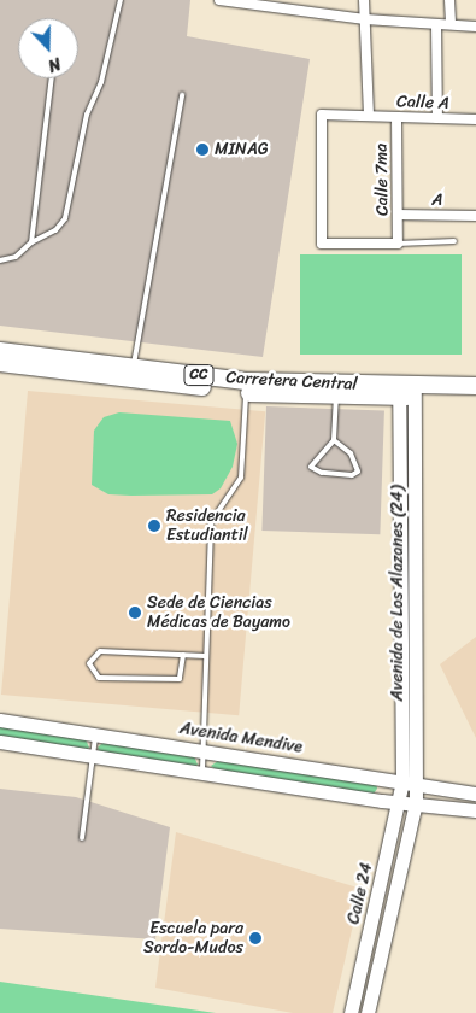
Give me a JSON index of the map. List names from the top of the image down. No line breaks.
{"streets":{"highway":["CC","Carretera Central"],"street":["Calle A","Calle 7ma","A","Avenida de Los Alazanes (24)","Avenida Mendive","Calle 24"]},"crossings":[["Calle A","Calle 7ma"],["Calle 7ma","A"],["Carretera Central","Avenida de Los Alazanes (24)"],["Avenida de Los Alazanes (24)","Avenida Mendive"],["Avenida de Los Alazanes (24)","Calle 24"],["Avenida Mendive","Calle 24"]],"places":["MINAG","Residencia Estudiantil","Sede de Ciencias Médicas de Bayamo","Escuela para Sordo-Mudos"],"north":"bottom"}
